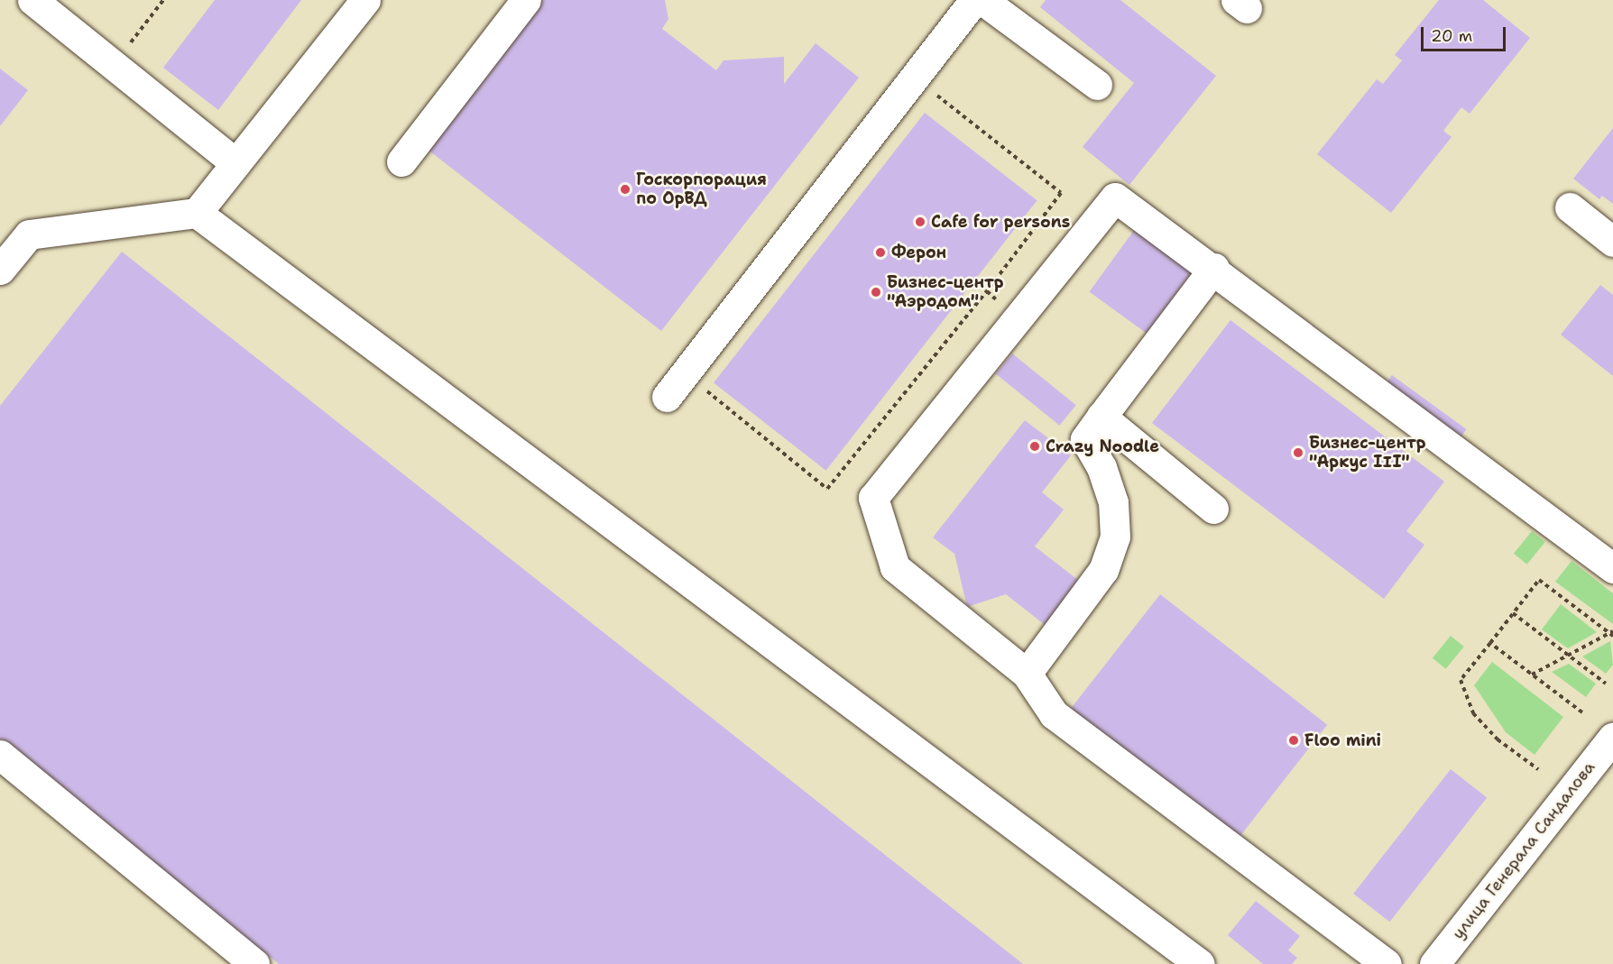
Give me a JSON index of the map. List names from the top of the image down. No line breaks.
{"streets":{"street":["улица Генерала Сандалова"]},"places":["Госкорпорация по ОрВД","Cafe for persons","Ферон","Бизнес-центр \"Аэродом\"","Crazy Noodle","Бизнес-центр \"Аркус III\"","Floo mini"],"scale_bar":"20 m"}
